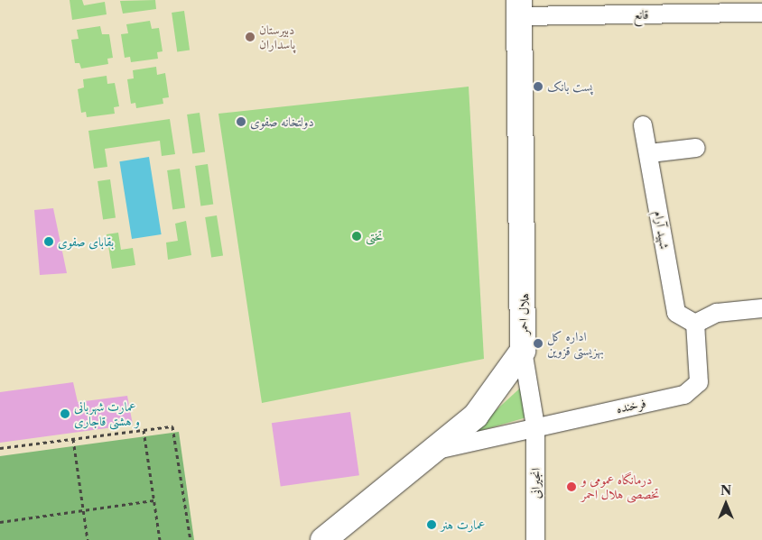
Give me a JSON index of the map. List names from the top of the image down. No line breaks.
{"streets":{"main road":["هلال احمر"],"street":["قانع","شهید آرام","فرخنده","انجیرانی"]},"crossings":[["قانع","هلال احمر"],["شهید آرام","فرخنده"],["هلال احمر","فرخنده"],["هلال احمر","انجیرانی"],["فرخنده","انجیرانی"]],"places":["دبیرستان پاسداران","پست بانک","دولتخانه صفوی","تختی","بقابای صفوی","اداره کل بهزیستی قزوین","عمارت شهربانی و هشتی قاجاری","درمانگاه عمومی و تخصصی هلال احمر","عمارت هنر"],"north":"top"}
